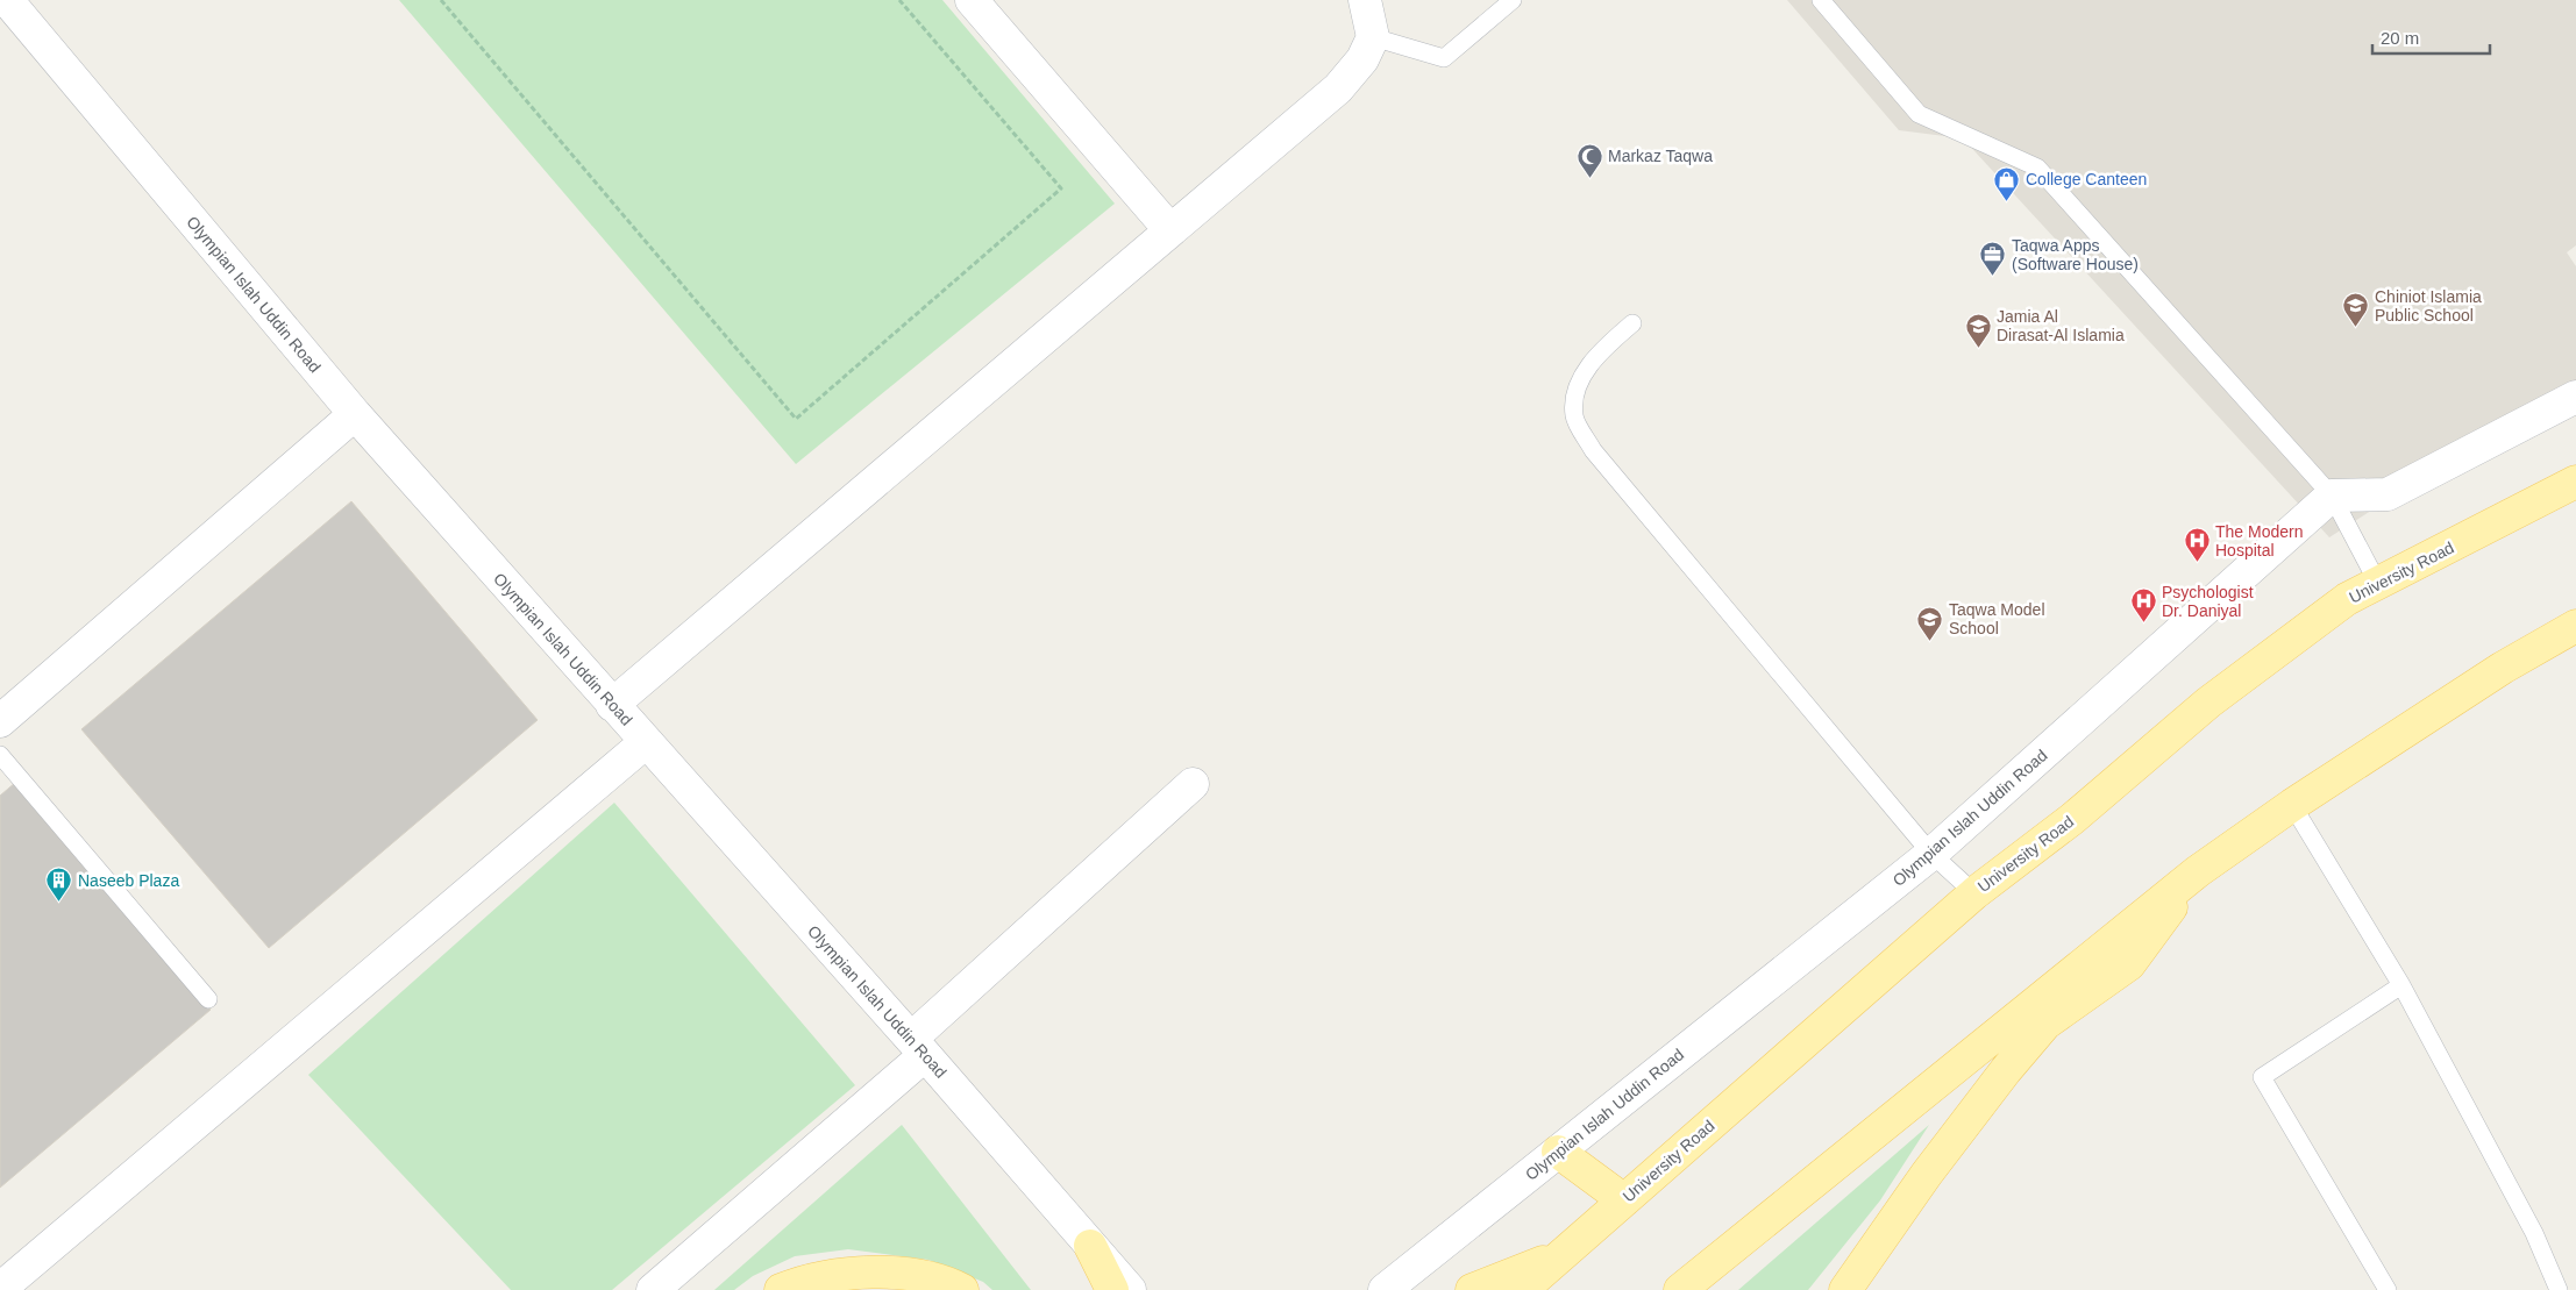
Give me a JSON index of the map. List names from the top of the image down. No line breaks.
{"streets":{"main road":["University Road"],"street":["Olympian Islah Uddin Road"]},"places":{"mosque":["Markaz Taqwa"],"shop":["College Canteen"],"office":["Taqwa Apps (Software House)"],"school or university":["Chiniot Islamia Public School","Jamia Al Dirasat-Al Islamia","Taqwa Model School"],"hospital":["The Modern Hospital","Psychologist Dr. Daniyal"],"building":["Naseeb Plaza"]},"scale_bar":"20 m"}
